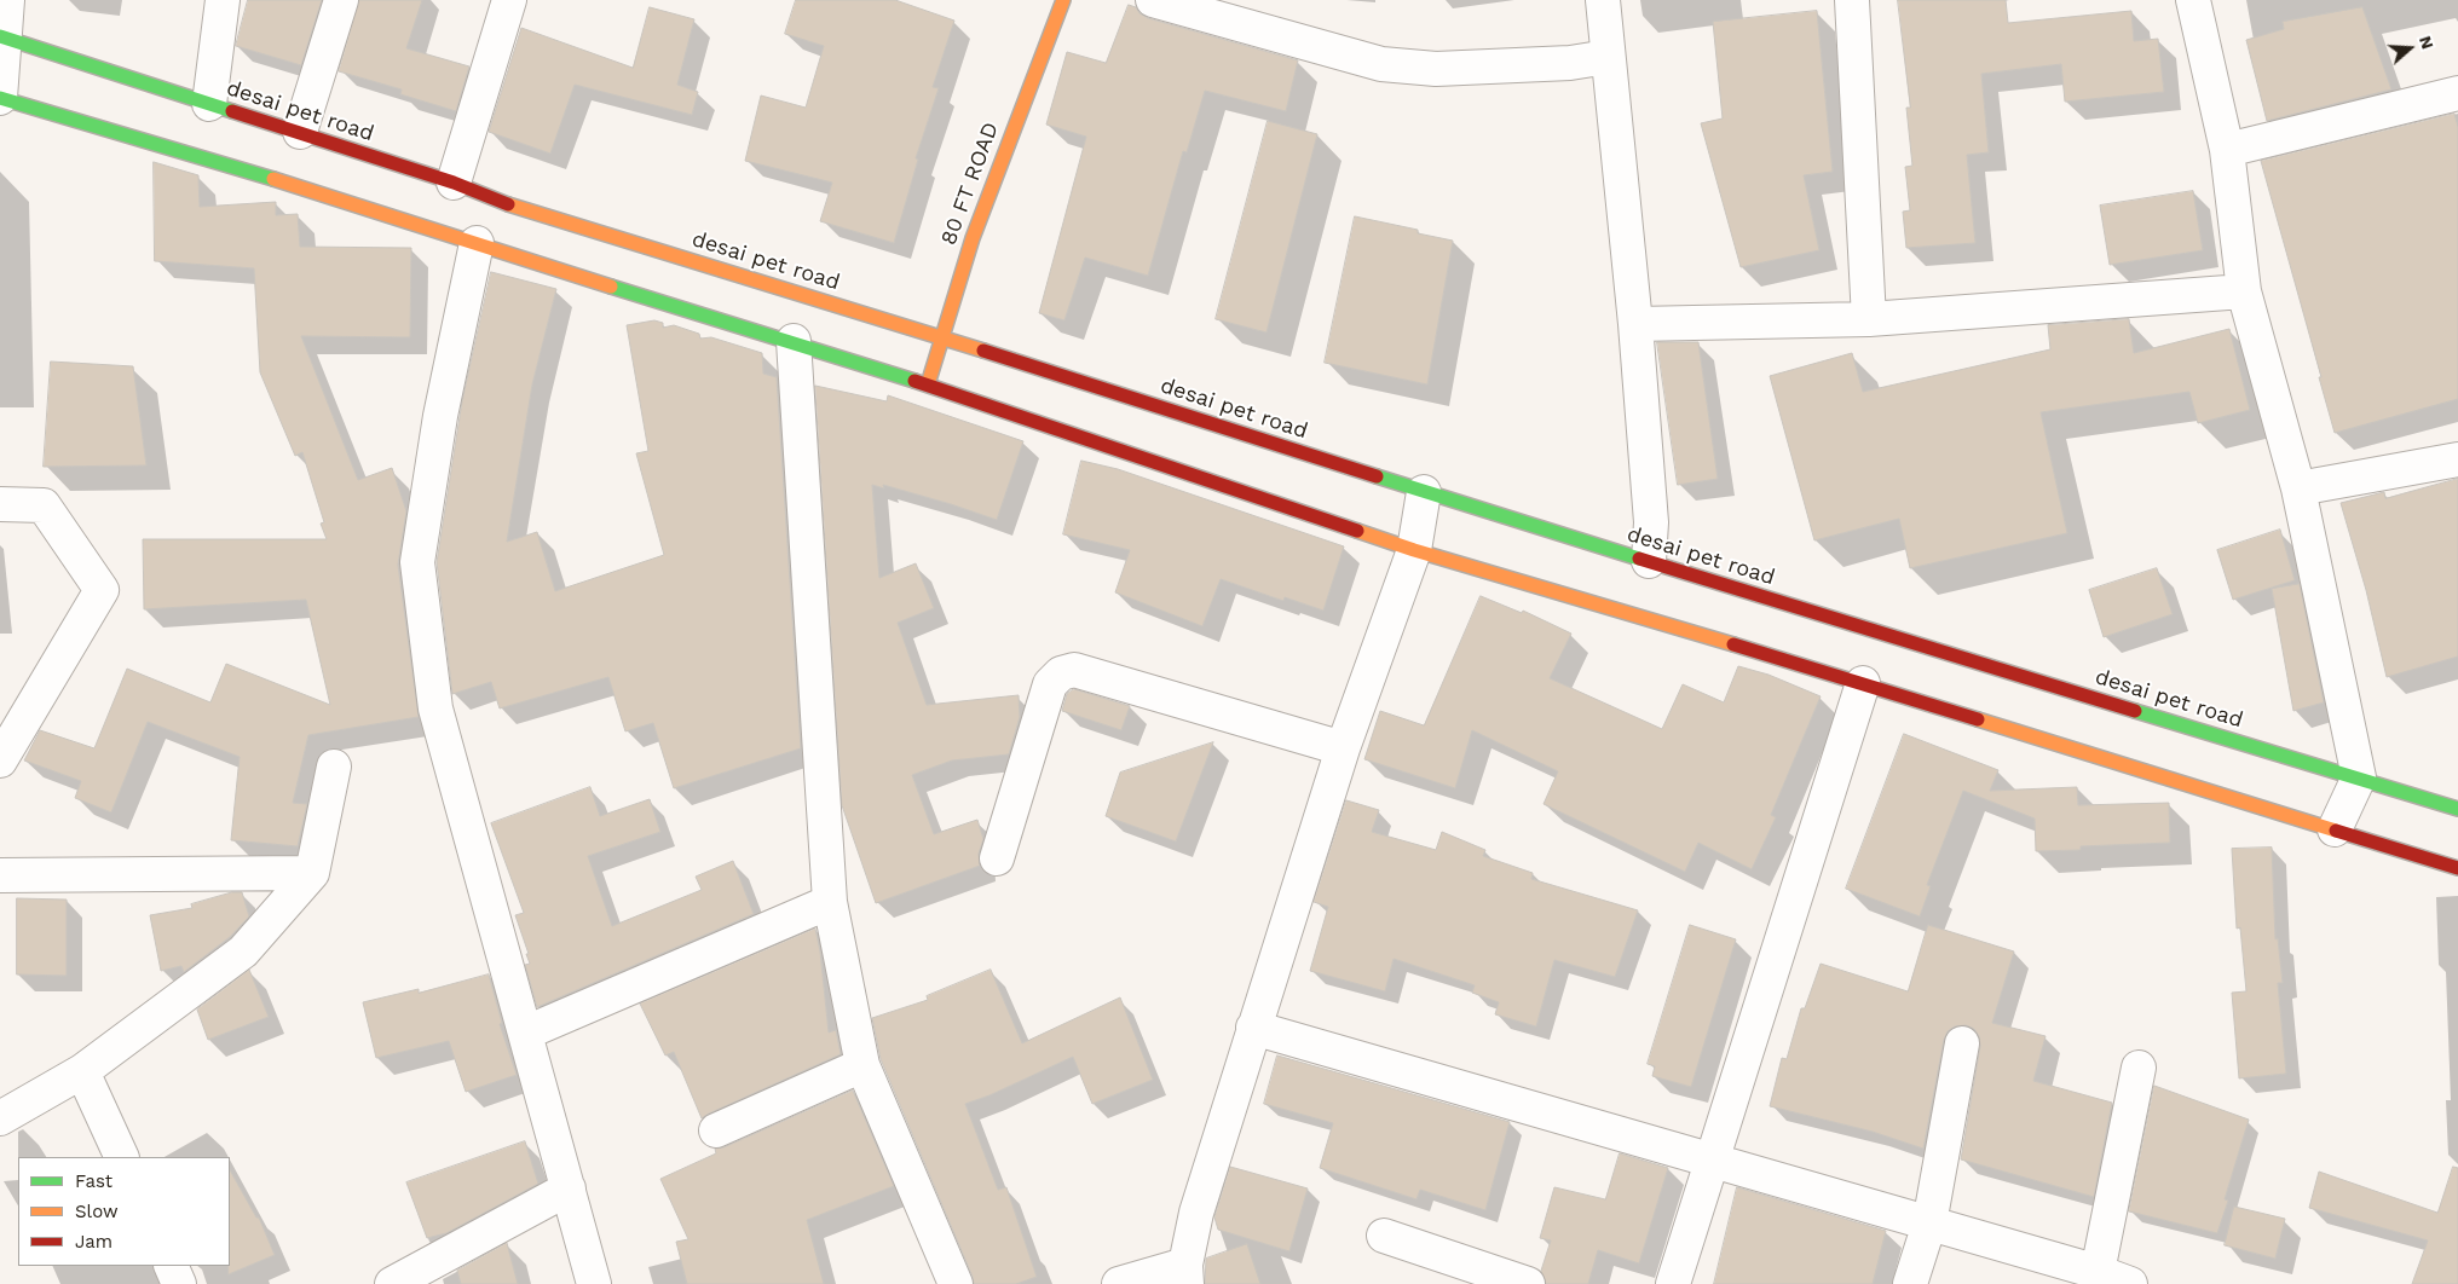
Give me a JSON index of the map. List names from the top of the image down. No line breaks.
{"streets":{"street":["desai pet road","80 FT ROAD"]},"crossings":[["desai pet road","80 FT ROAD"]],"legend":["Fast","Slow","Jam"],"north":"right"}
